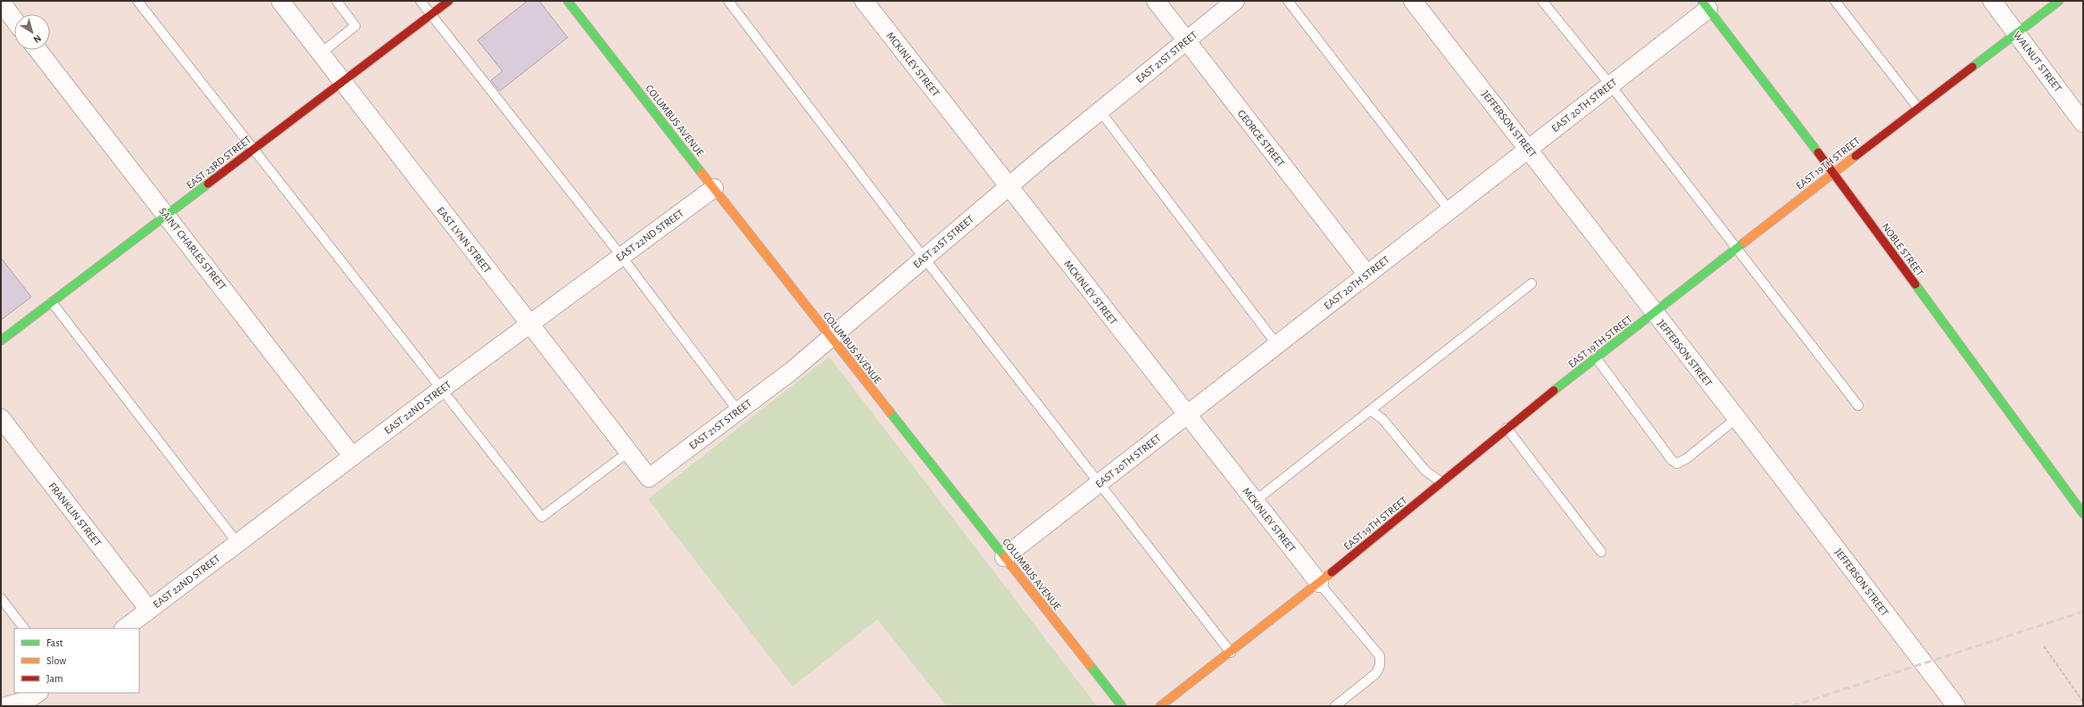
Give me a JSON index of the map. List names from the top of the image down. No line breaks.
{"streets":{"street":["EAST 21ST STREET","WALNUT STREET","MCKINLEY STREET","EAST 20TH STREET","COLUMBUS AVENUE","JEFFERSON STREET","GEORGE STREET","EAST 23RD STREET","EAST 19TH STREET","EAST 22ND STREET","EAST LYNN STREET","SAINT CHARLES STREET","NOBLE STREET","FRANKLIN STREET"]},"crossings":[["EAST 21ST STREET","MCKINLEY STREET"],["EAST 21ST STREET","COLUMBUS AVENUE"],["EAST 21ST STREET","GEORGE STREET"],["EAST 21ST STREET","EAST LYNN STREET"],["WALNUT STREET","EAST 19TH STREET"],["MCKINLEY STREET","EAST 20TH STREET"],["MCKINLEY STREET","EAST 19TH STREET"],["EAST 20TH STREET","COLUMBUS AVENUE"],["EAST 20TH STREET","JEFFERSON STREET"],["EAST 20TH STREET","GEORGE STREET"],["EAST 20TH STREET","NOBLE STREET"],["COLUMBUS AVENUE","EAST 22ND STREET"],["JEFFERSON STREET","EAST 19TH STREET"],["EAST 23RD STREET","EAST LYNN STREET"],["EAST 23RD STREET","SAINT CHARLES STREET"],["EAST 19TH STREET","NOBLE STREET"],["EAST 22ND STREET","EAST LYNN STREET"],["EAST 22ND STREET","SAINT CHARLES STREET"],["EAST 22ND STREET","FRANKLIN STREET"]],"legend":["Fast","Slow","Jam"],"north":"bottom right"}
